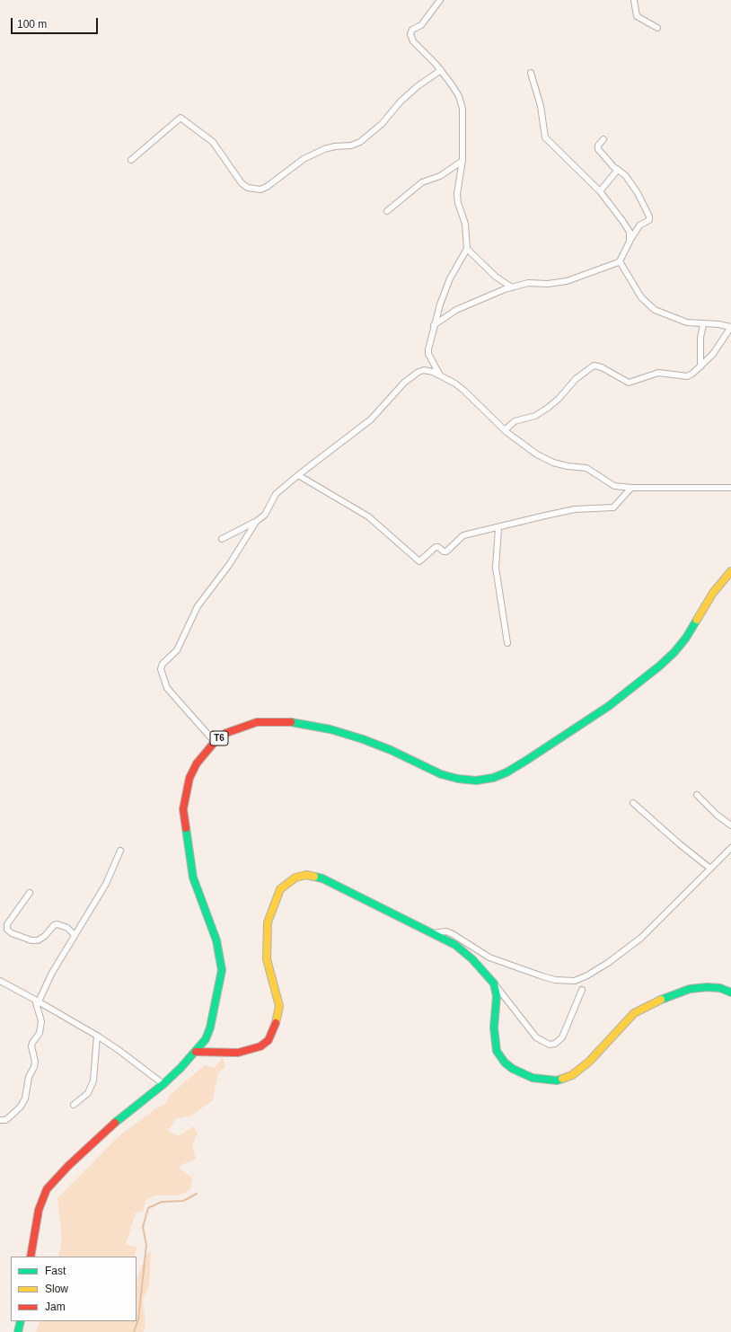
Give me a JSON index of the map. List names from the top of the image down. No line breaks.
{"streets":{"main road":["T6"]},"legend":["Fast","Slow","Jam"],"scale_bar":"100 m"}
